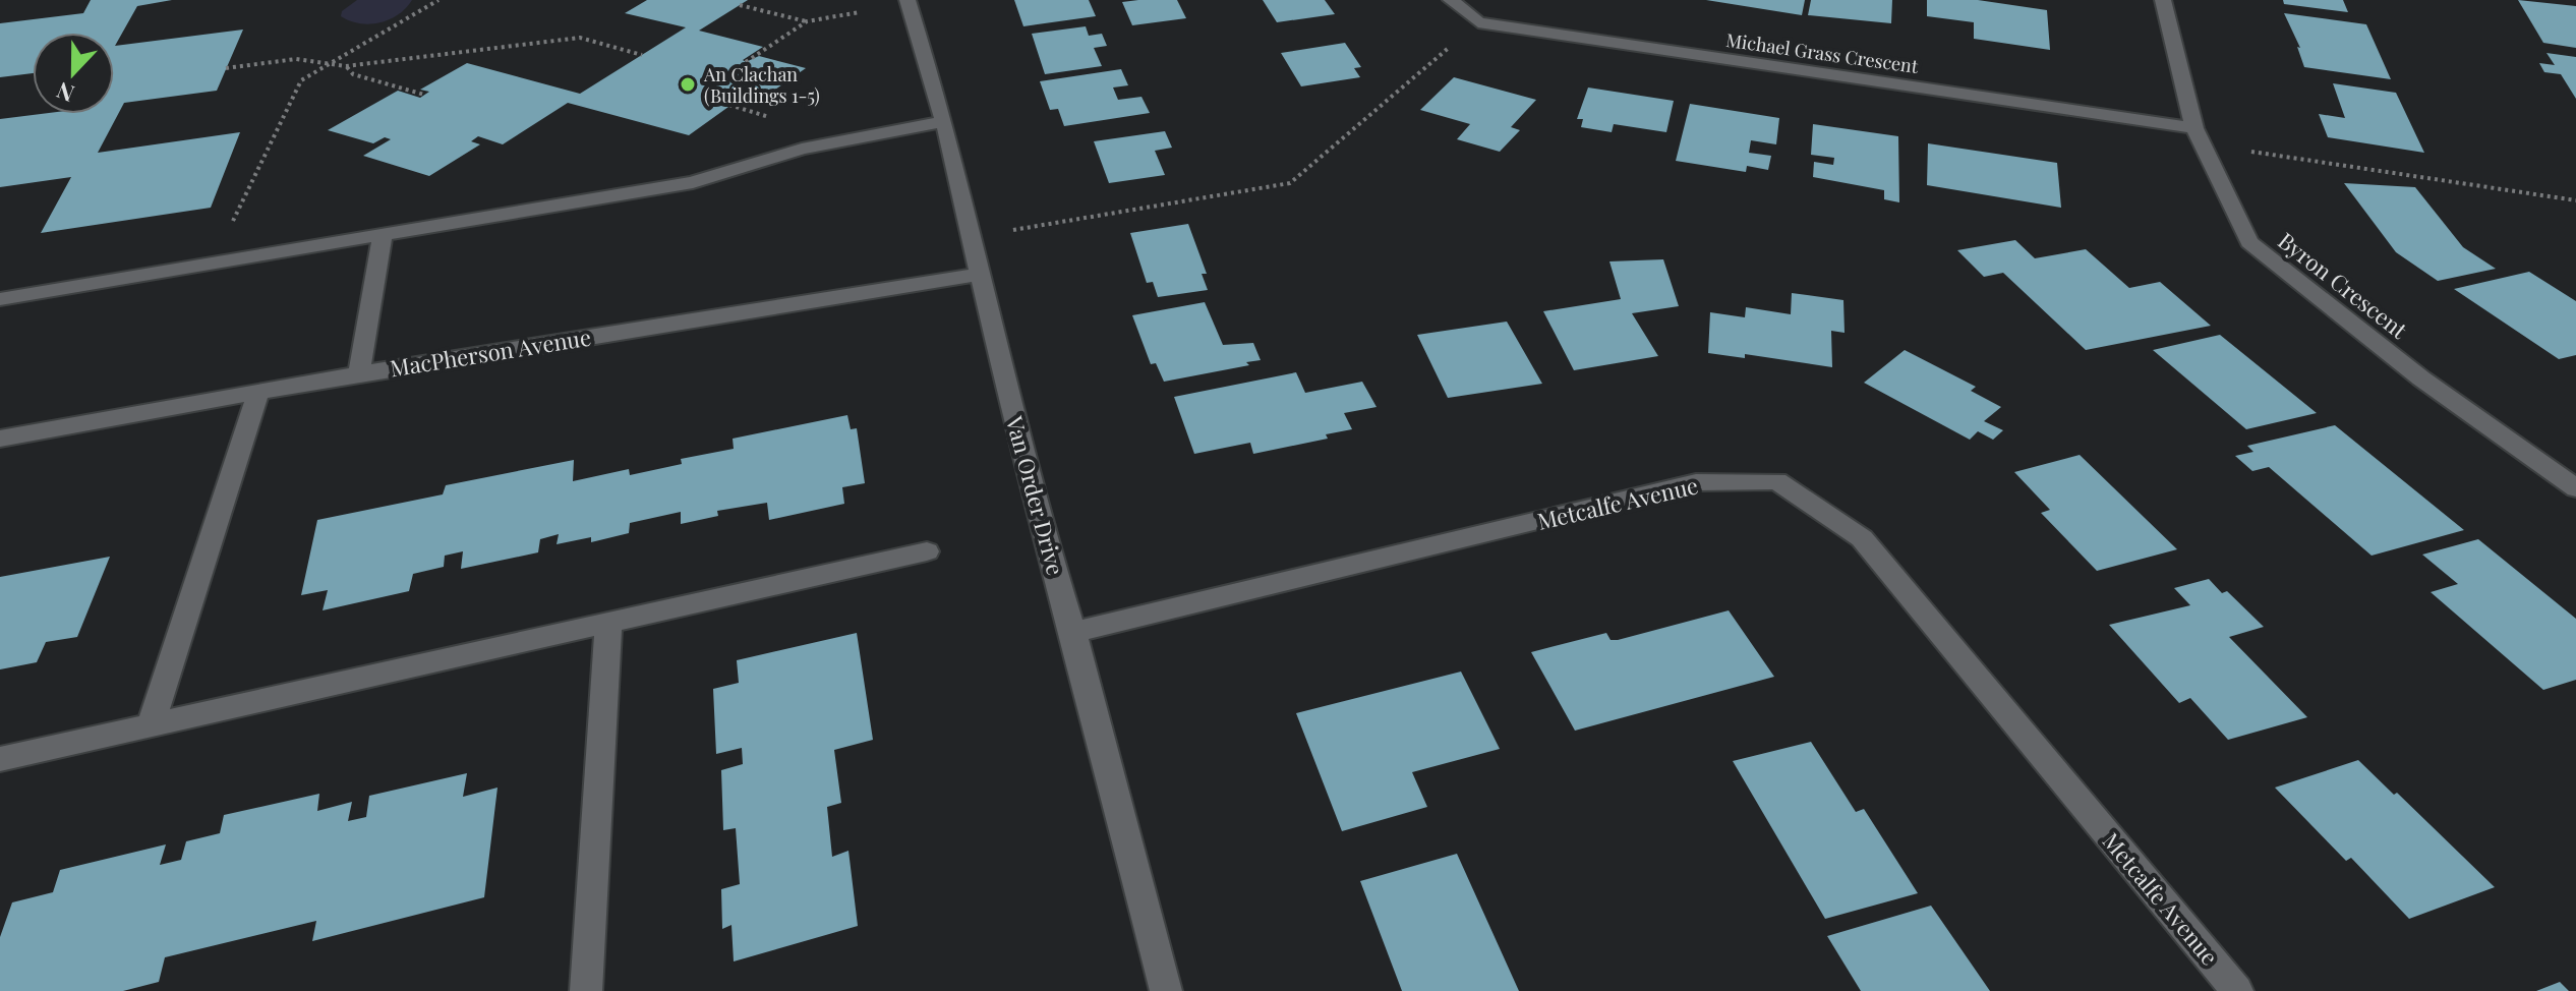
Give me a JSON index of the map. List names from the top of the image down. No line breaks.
{"streets":{"street":["Michael Grass Crescent","Byron Crescent","MacPherson Avenue","Van Order Drive","Metcalfe Avenue"]},"crossings":[["Michael Grass Crescent","Byron Crescent"],["MacPherson Avenue","Van Order Drive"],["Van Order Drive","Metcalfe Avenue"]],"places":["An Clachan (Buildings 1-5)"],"north":"bottom"}
